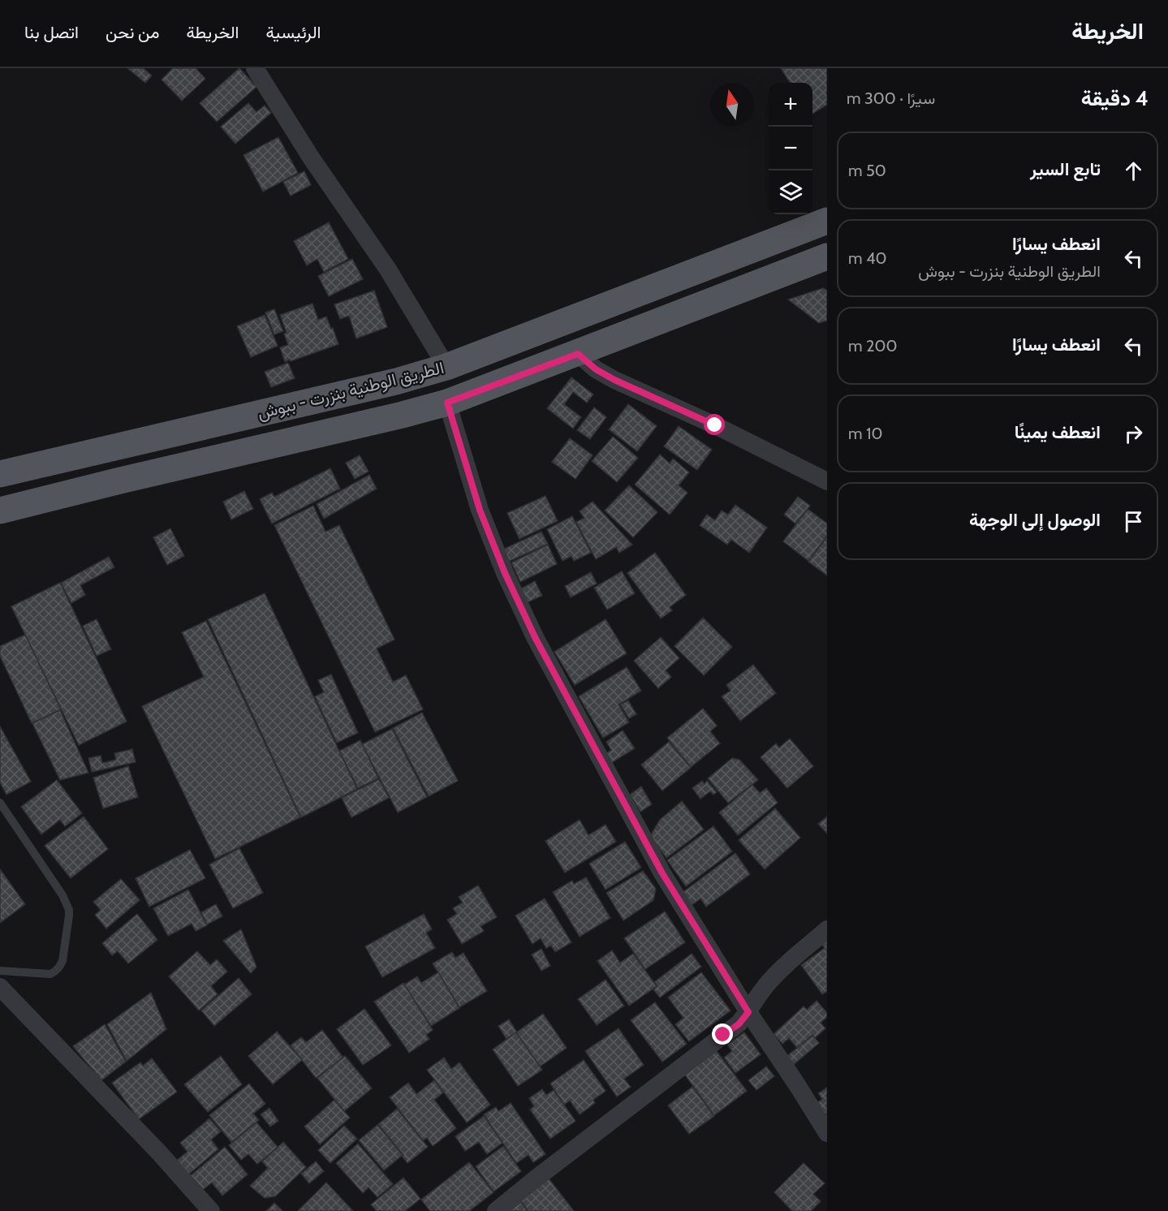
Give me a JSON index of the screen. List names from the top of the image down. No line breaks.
{"streets":{"main road":["الطريق الوطنية بنزرت - ببوش"]},"north":"top","page":{"header":"الخريطة","nav":["الرئيسية","الخريطة","من نحن","اتصل بنا"],"heading":["4 دقيقة","سيرًا · 300 m"],"map_buttons":["+","−"],"list":[["تابع السير","50 m"],["انعطف يسارًا","الطريق الوطنية بنزرت - ببوش","40 m"],["انعطف يسارًا","200 m"],["انعطف يمينًا","10 m"],"الوصول إلى الوجهة"]}}
